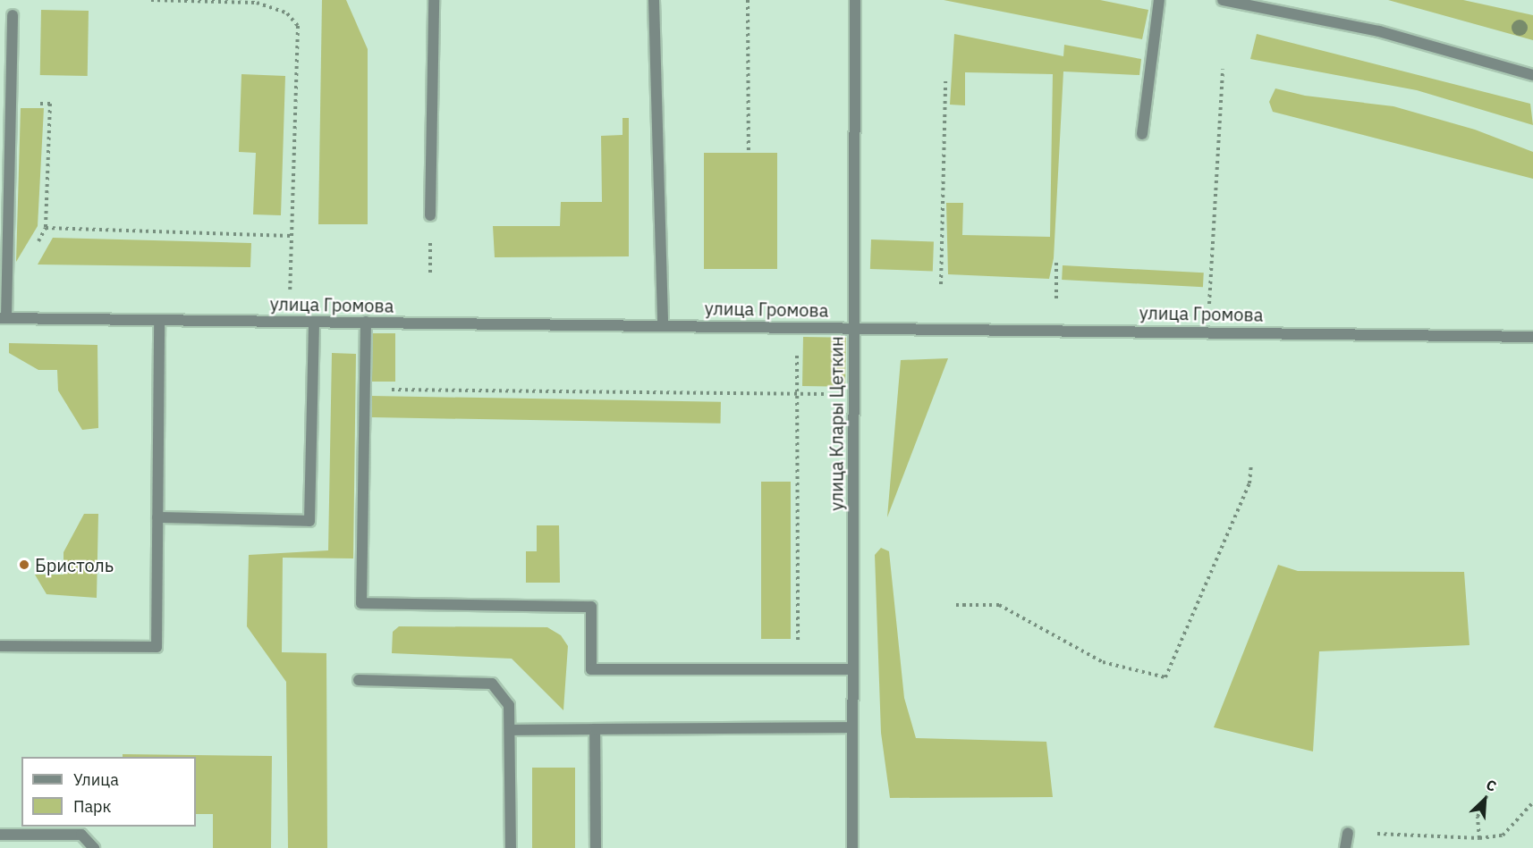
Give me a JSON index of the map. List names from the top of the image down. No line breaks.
{"streets":{"street":["улица Громова","улица Клары Цеткин"]},"crossings":[["улица Громова","улица Клары Цеткин"]],"places":["Бристоль"],"legend":["Улица","Парк"],"north":"top right"}
